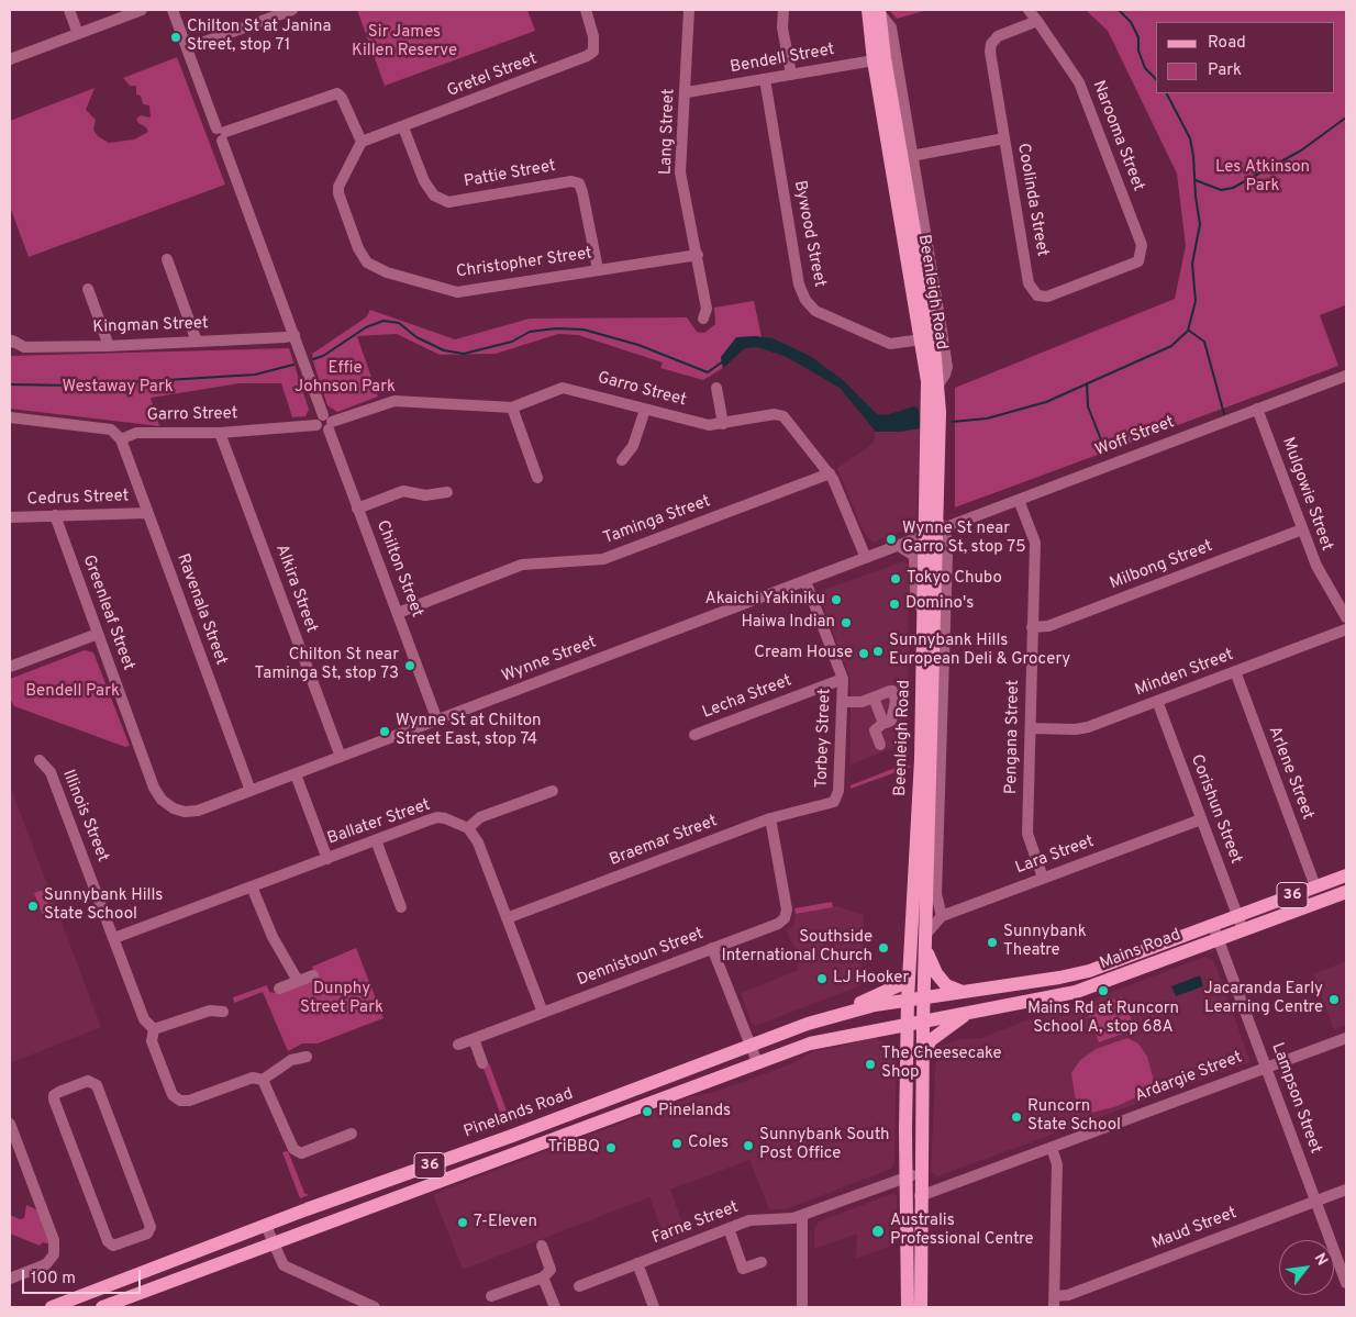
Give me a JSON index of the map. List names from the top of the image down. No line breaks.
{"streets":{"main road":["Beenleigh Road","36","Mains Road","Pinelands Road"],"street":["Bendell Street","Gretel Street","Lang Street","Narooma Street","Pattie Street","Coolinda Street","Bywood Street","Christopher Street","Kingman Street","Garro Street","Woff Street","Mulgowie Street","Cedrus Street","Taminga Street","Milbong Street","Chilton Street","Alkira Street","Ravenala Street","Greenleaf Street","Wynne Street","Minden Street","Lecha Street","Pengana Street","Torbey Street","Arlene Street","Corishun Street","Illinois Street","Ballater Street","Braemar Street","Lara Street","Dennistoun Street","Ardargie Street","Lampson Street","Farne Street","Maud Street"]},"crossings":[["Bendell Street","Lang Street"],["Bendell Street","Bywood Street"],["Bendell Street","Beenleigh Road"],["Gretel Street","Pattie Street"],["Gretel Street","Christopher Street"],["Lang Street","Christopher Street"],["Narooma Street","Coolinda Street"],["Pattie Street","Christopher Street"],["Bywood Street","Beenleigh Road"],["Beenleigh Road","Woff Street"],["Beenleigh Road","Wynne Street"],["Beenleigh Road","Lara Street"],["Beenleigh Road","36"],["Beenleigh Road","Mains Road"],["Beenleigh Road","Ardargie Street"],["Beenleigh Road","Pinelands Road"],["Beenleigh Road","Farne Street"],["Kingman Street","Chilton Street"],["Garro Street","Taminga Street"],["Garro Street","Chilton Street"],["Garro Street","Alkira Street"],["Garro Street","Ravenala Street"],["Garro Street","Wynne Street"],["Woff Street","Mulgowie Street"],["Woff Street","Wynne Street"],["Woff Street","Pengana Street"],["Mulgowie Street","Milbong Street"],["Cedrus Street","Ravenala Street"],["Cedrus Street","Greenleaf Street"],["Taminga Street","Chilton Street"],["Milbong Street","Pengana Street"],["Chilton Street","Wynne Street"],["Alkira Street","Wynne Street"],["Ravenala Street","Wynne Street"],["Greenleaf Street","Wynne Street"],["Wynne Street","Torbey Street"],["Minden Street","Pengana Street"],["Minden Street","Arlene Street"],["Minden Street","Corishun Street"],["Lecha Street","Torbey Street"],["Pengana Street","Lara Street"],["Torbey Street","Braemar Street"],["Arlene Street","Mains Road"],["Corishun Street","Lara Street"],["Corishun Street","Mains Road"],["Illinois Street","Ballater Street"],["Braemar Street","Dennistoun Street"],["36","Mains Road"],["Mains Road","Lampson Street"],["Mains Road","Pinelands Road"],["Ardargie Street","Lampson Street"],["Lampson Street","Maud Street"]],"parks":["Sir James Killen Reserve","Les Atkinson Park","Effie Johnson Park","Westaway Park","Bendell Park","Dunphy Street Park"],"places":["Chilton St at Janina Street, stop 71","Wynne St near Garro St, stop 75","Tokyo Chubo","Akaichi Yakiniku","Domino's","Haiwa Indian","Sunnybank Hills European Deli & Grocery","Cream House","Chilton St near Taminga St, stop 73","Wynne St at Chilton Street East, stop 74","Sunnybank Hills State School","Sunnybank Theatre","Southside International Church","LJ Hooker","Mains Rd at Runcorn School A, stop 68A","Jacaranda Early Learning Centre","The Cheesecake Shop","Pinelands","Runcorn State School","Coles","Sunnybank South Post Office","TriBBQ","7-Eleven","Australis Professional Centre"],"legend":["Road","Park"],"scale_bar":"100 m","north":"top right"}
